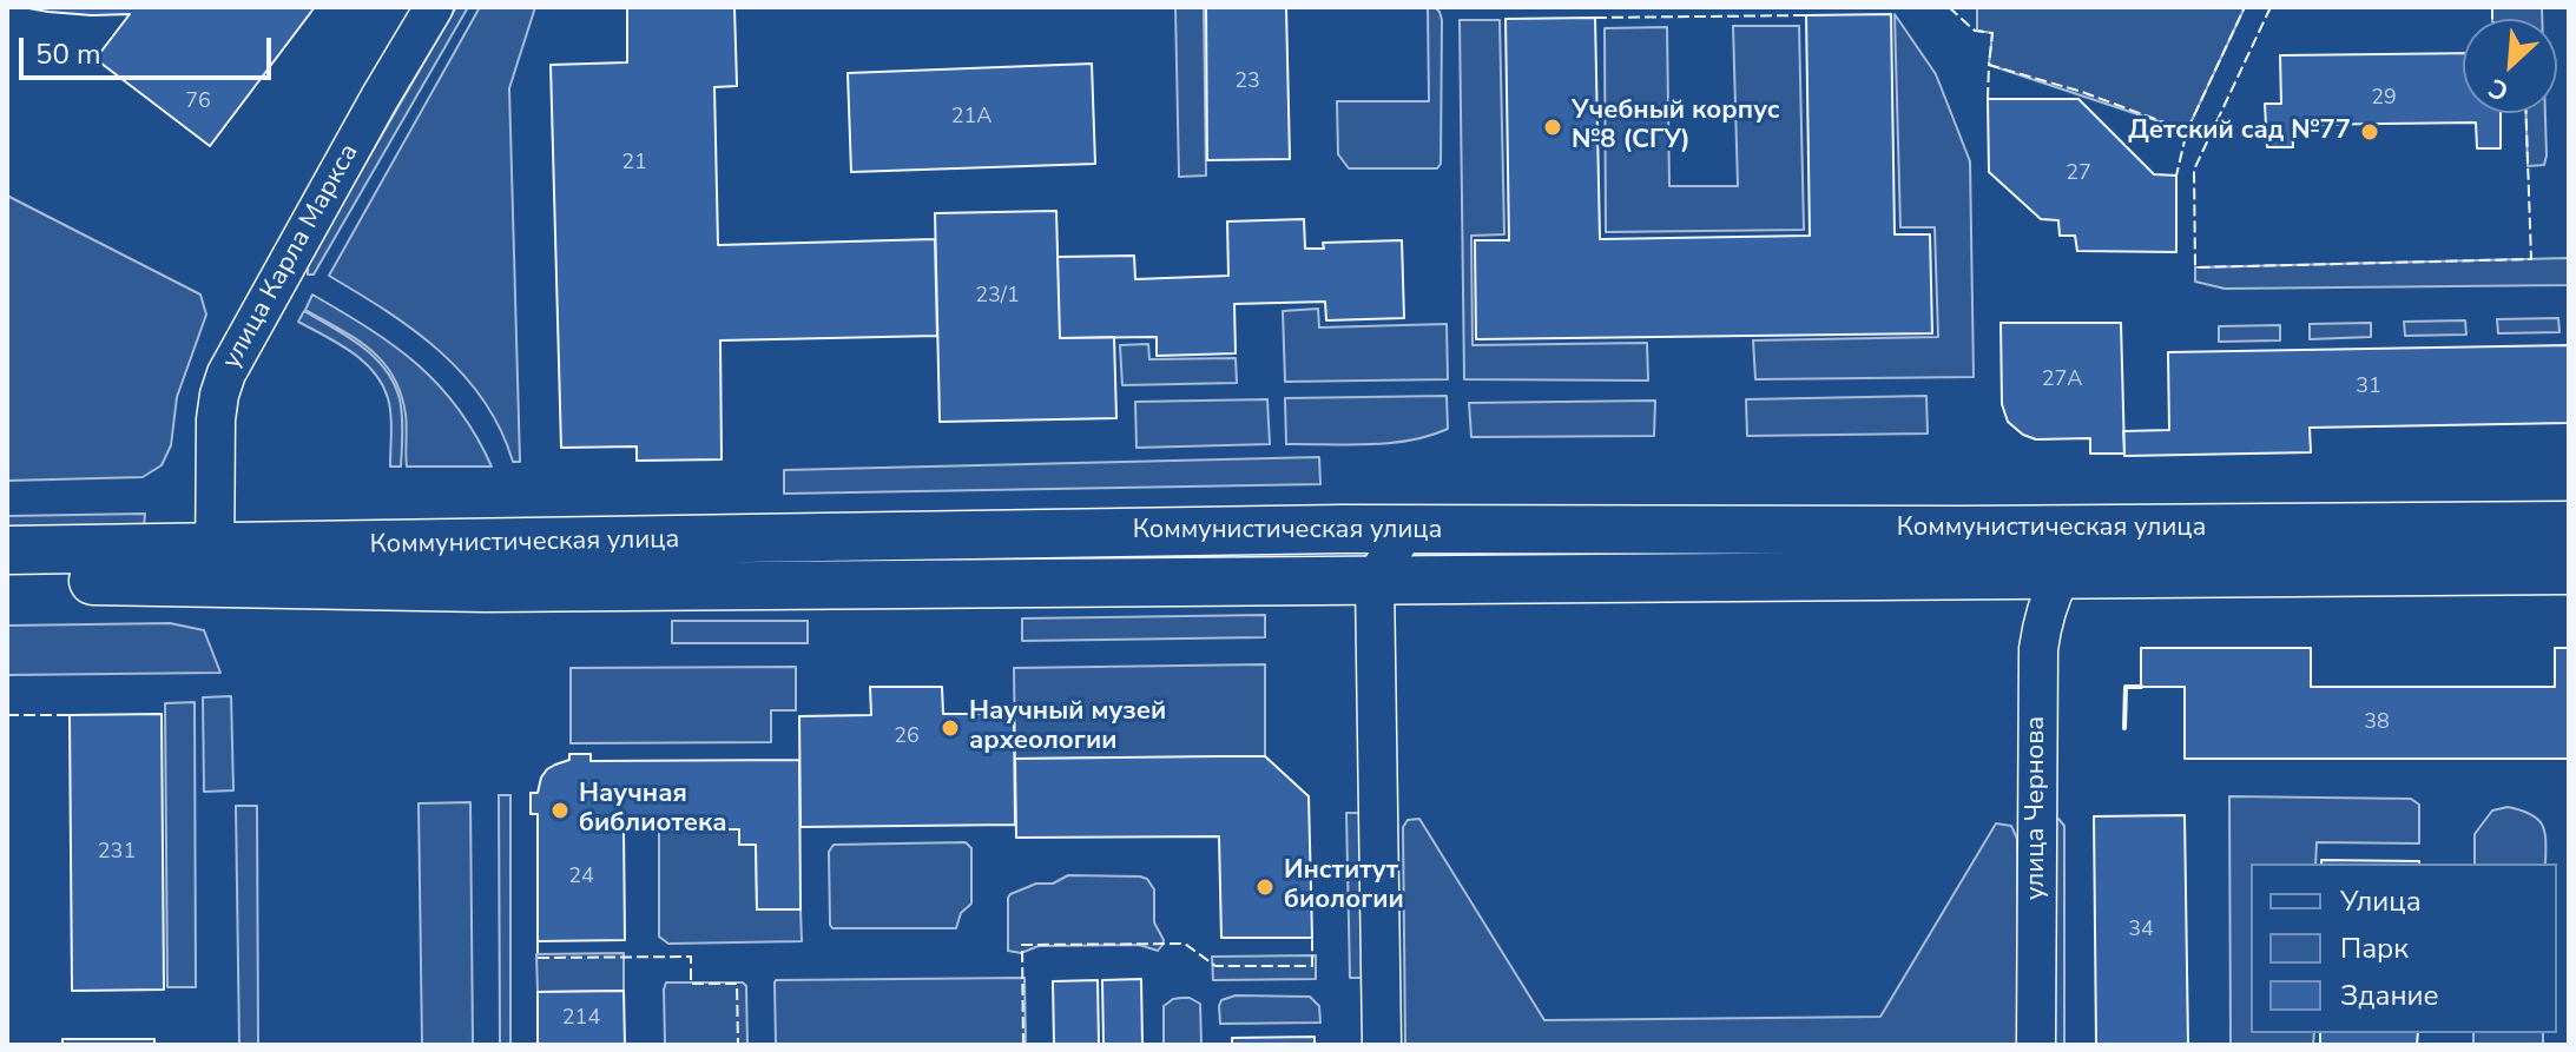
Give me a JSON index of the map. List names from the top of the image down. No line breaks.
{"streets":{"main road":["Коммунистическая улица"],"street":["улица Карла Маркса","улица Чернова"]},"crossings":[["улица Карла Маркса","Коммунистическая улица"],["Коммунистическая улица","улица Чернова"]],"places":["Учебный корпус №8 (СГУ)","Детский сад №77","Научный музей археологии","Научная библиотека","Институт биологии"],"house_numbers":["23","29","76","21А","21","27","23/1","27А","31","38","26","231","24","34","214"],"legend":["Улица","Парк","Здание"],"scale_bar":"50 m","north":"bottom left"}
